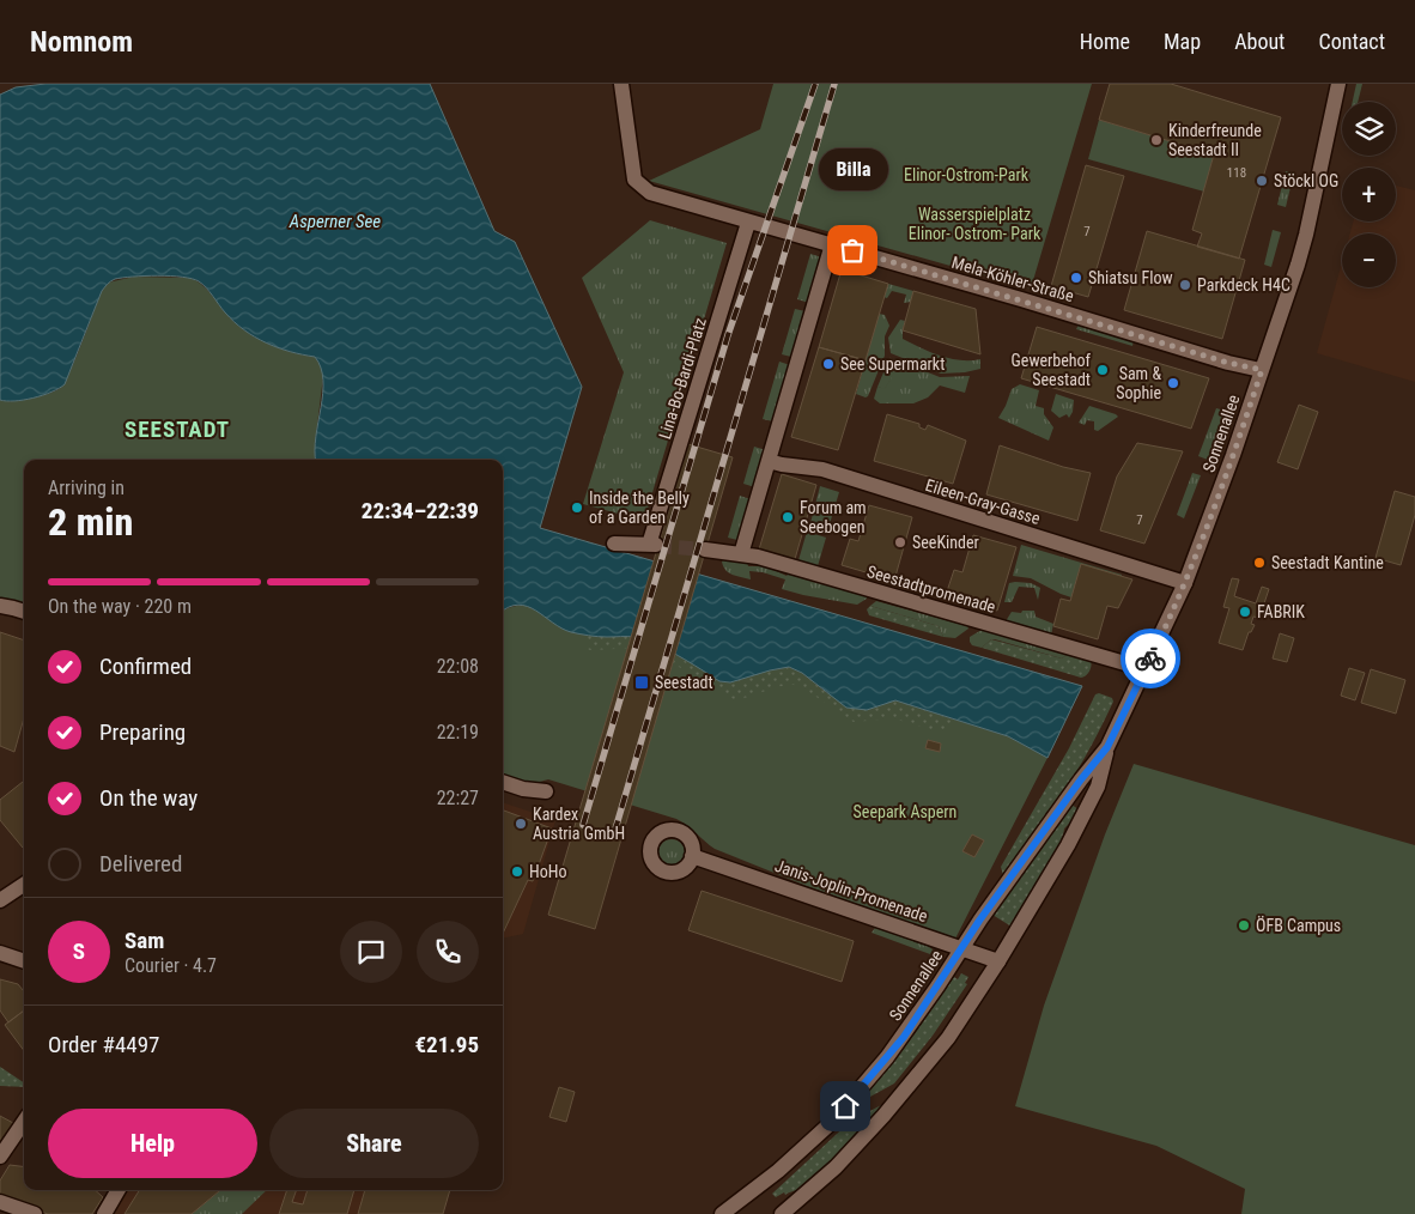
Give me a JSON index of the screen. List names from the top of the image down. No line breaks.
{"streets":{"street":["Mela-Köhler-Straße","Lina-Bo-Bardi-Platz","Sonnenallee","Eileen-Gray-Gasse","Seestadtpromenade","Janis-Joplin-Promenade"]},"crossings":[["Mela-Köhler-Straße","Lina-Bo-Bardi-Platz"],["Mela-Köhler-Straße","Sonnenallee"],["Sonnenallee","Eileen-Gray-Gasse"],["Sonnenallee","Seestadtpromenade"],["Sonnenallee","Janis-Joplin-Promenade"]],"districts":["SEESTADT"],"water":["Asperner See"],"parks":["Elinor-Ostrom-Park","Wasserspielplatz Elinor- Ostrom- Park","Seepark Aspern"],"places":{"other":["Kinderfreunde Seestadt II","Stöckl OG","Billa","Shiatsu Flow","Parkdeck H4C","See Supermarkt","Gewerbehof Seestadt","Sam & Sophie","Inside the Belly of a Garden","Forum am Seebogen","SeeKinder","Seestadt Kantine","FABRIK","Kardex Austria GmbH","HoHo","ÖFB Campus"],"transit":["Seestadt"]},"house_numbers":["118","7","7"],"page":{"header":"Nomnom","nav":["Home","Map","About","Contact"],"map_buttons":["+","−"],"bubble":"Billa","heading":["2 min","Arriving in","22:34–22:39"],"panel":["Sam","Courier · 4.7","Order #4497","€21.95"],"bar":"On the way · 220 m","list":[["Confirmed","22:08"],["Preparing","22:19"],["On the way","22:27"],"Delivered"],"round":"S","buttons":["Help","Share"]}}
